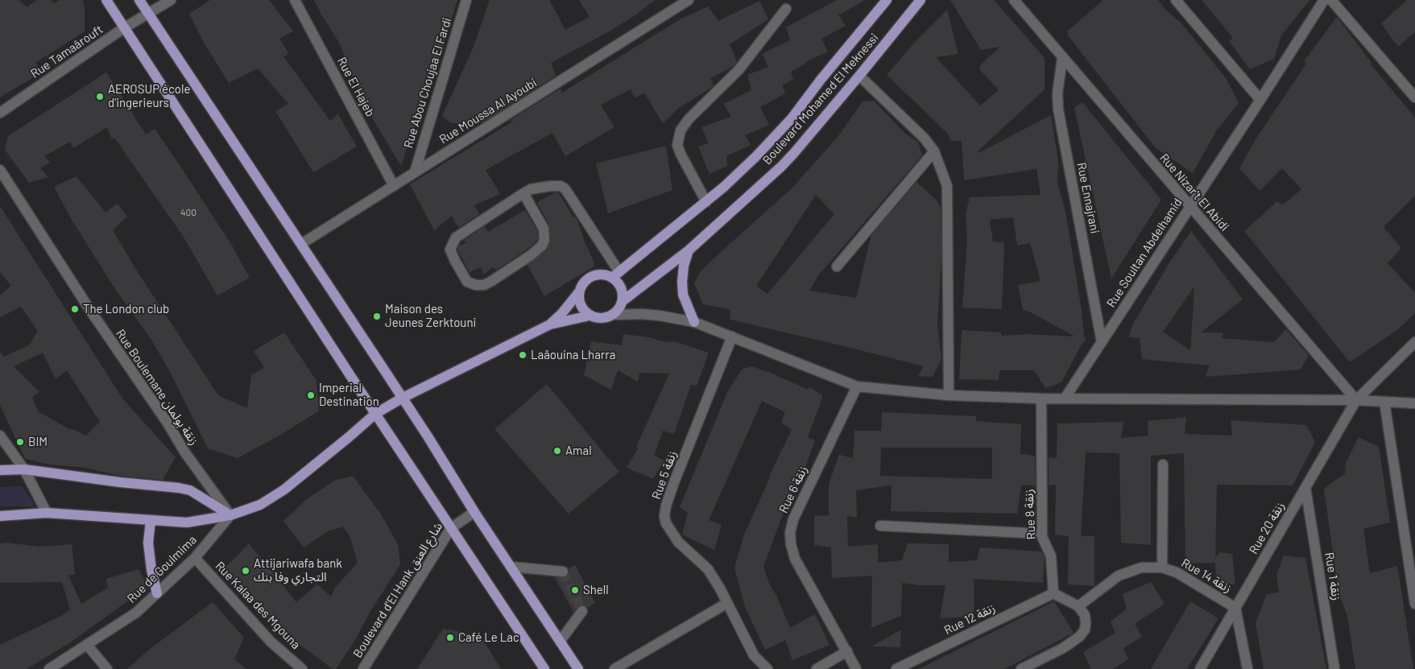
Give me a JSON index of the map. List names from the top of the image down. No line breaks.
{"streets":{"main road":["Boulevard Mohamed El Meknessi"],"street":["Rue Tamaârouft","Rue Abou Choujaa El Fardi","Rue El Hajeb","Rue Moussa Al Ayoubi","Rue Nizar't El Abidi","Rue Ennajrani","Rue Soultan Abdelhamid","Rue Boulemane زنقة بولمان","Rue 5 زنقة","Rue 6 زنقة","Rue 8 زنقة","Rue 20 زنقة","Rue de Goulmima","Rue 14 زنقة","Rue 1 زنقة","Boulevard d'El Hank شارع العنق","Rue Kalaa des Mgouna","Rue 12 زنقة"]},"crossings":[["Rue Abou Choujaa El Fardi","Rue Moussa Al Ayoubi"],["Rue El Hajeb","Rue Moussa Al Ayoubi"],["Rue Nizar't El Abidi","Rue Ennajrani"],["Rue Nizar't El Abidi","Rue Soultan Abdelhamid"],["Rue Nizar't El Abidi","Rue 20 زنقة"],["Rue Ennajrani","Rue Soultan Abdelhamid"],["Rue Boulemane زنقة بولمان","Rue de Goulmima"],["Rue 8 زنقة","Rue 12 زنقة"],["Rue 20 زنقة","Rue 14 زنقة"],["Rue 20 زنقة","Rue 1 زنقة"],["Rue de Goulmima","Rue Kalaa des Mgouna"]],"places":["AEROSUP école d'ingerieurs","The London club","Maison des Jeunes Zerktouni","Laâouina Lharra","Imperial Destination","BIM","Amal","Attijariwafa bank التجاري وفا بنك","Shell","Café Le Lac"],"house_numbers":["400"]}
